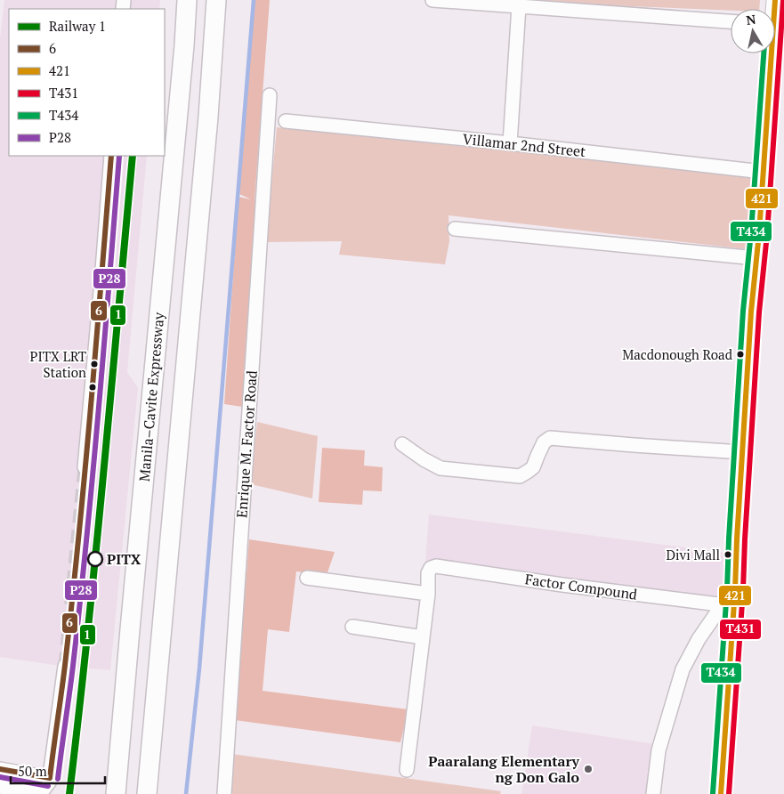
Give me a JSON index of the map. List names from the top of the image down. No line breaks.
{"streets":{"highway":["Manila–Cavite Expressway"],"street":["Villamar 2nd Street","Enrique M. Factor Road","Factor Compound"]},"places":["Macdonough Road","PITX LRT Station","Divi Mall","PITX","Paaralang Elementary ng Don Galo"],"lines":["transit line 421","transit line T431","transit line T434","rail line 1","transit line 6","transit line P28"],"legend":["Railway 1","6","421","T431","T434","P28"],"scale_bar":"50 m","north":"top"}
